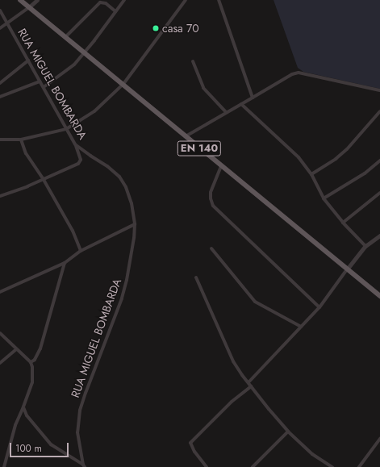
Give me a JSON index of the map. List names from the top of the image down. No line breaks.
{"streets":{"main road":["EN 140"],"street":["RUA MIGUEL BOMBARDA"]},"places":["casa 70"],"scale_bar":"100 m"}
